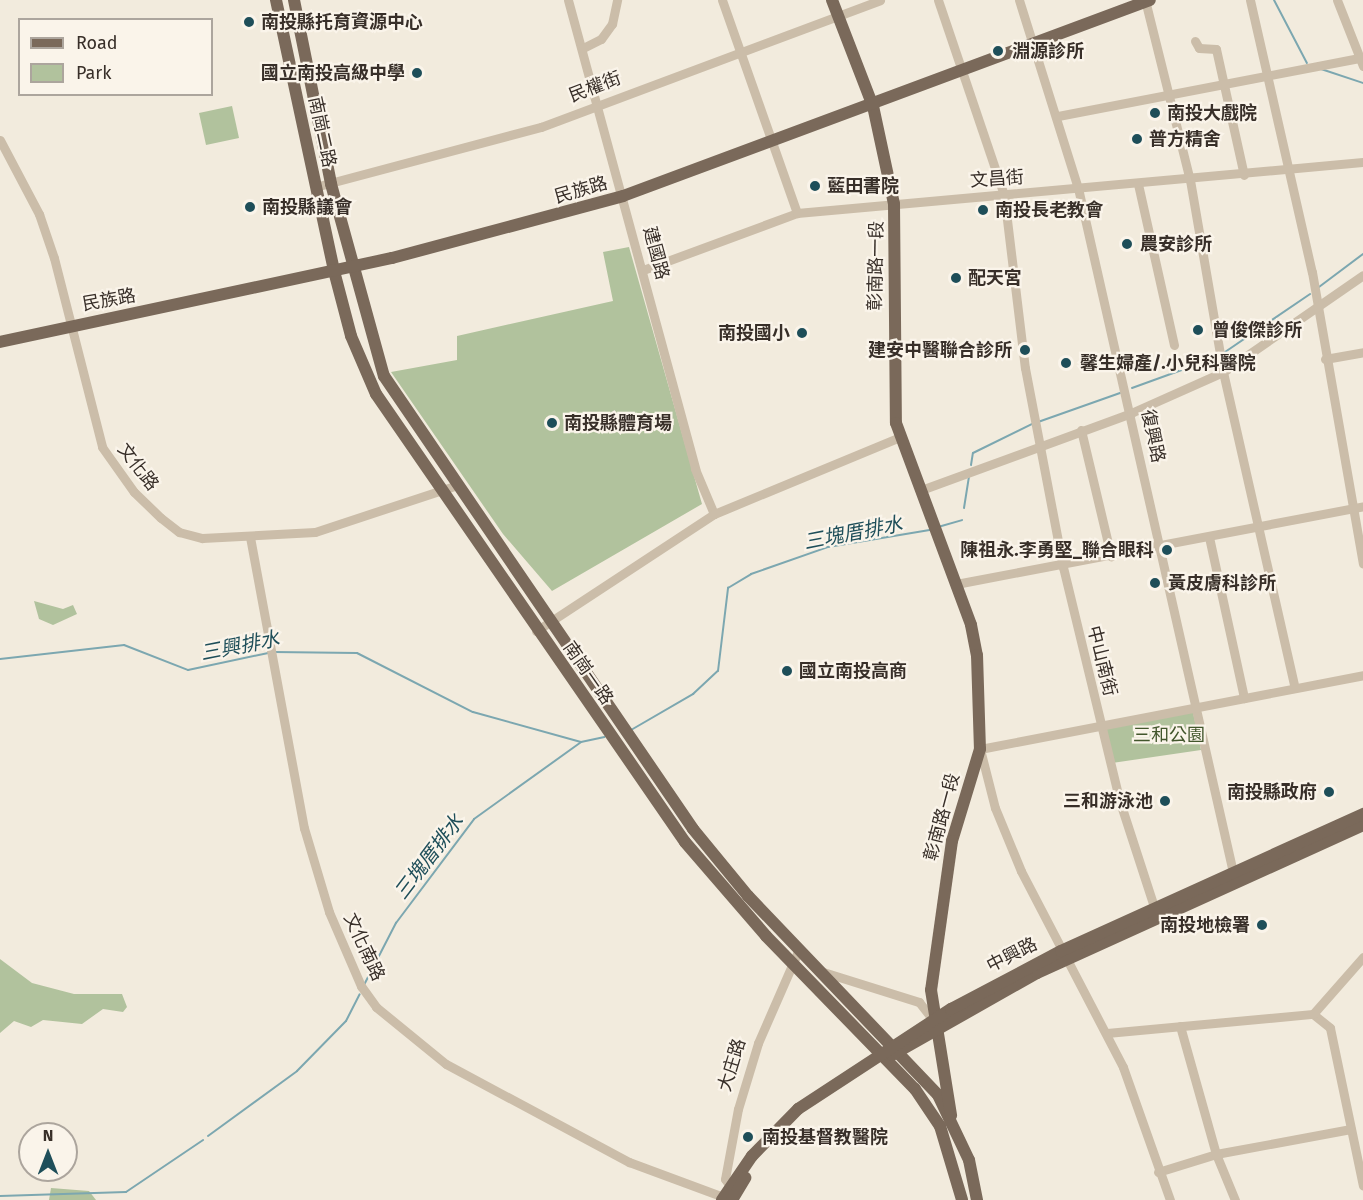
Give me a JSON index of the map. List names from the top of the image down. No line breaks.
{"streets":{"main road":["南崗二路","民族路","彰南路一段","南崗一路","中興路"],"street":["民權街","文昌街","建國路","復興路","文化路","中山南街","文化南路","大庄路"]},"crossings":[["民權街","南崗二路"],["民權街","建國路"],["民權街","彰南路一段"],["南崗二路","民族路"],["南崗二路","南崗一路"],["文昌街","建國路"],["文昌街","彰南路一段"],["文昌街","復興路"],["文昌街","中山南街"],["民族路","建國路"],["民族路","彰南路一段"],["民族路","復興路"],["民族路","文化路"],["民族路","中山南街"],["民族路","南崗一路"],["彰南路一段","南崗一路"],["彰南路一段","中興路"],["復興路","中興路"],["文化路","南崗一路"],["文化路","文化南路"],["中山南街","中興路"],["南崗一路","中興路"],["南崗一路","大庄路"],["文化南路","中興路"],["文化南路","大庄路"],["中興路","大庄路"]],"water":["三塊厝排水","三興排水"],"parks":["三和公園"],"places":["南投縣托育資源中心","淵源診所","國立南投高級中學","南投大戲院","普方精舍","藍田書院","南投縣議會","南投長老教會","農安診所","配天宮","曾俊傑診所","南投國小","建安中醫聯合診所","馨生婦產/.小兒科醫院","南投縣體育場","陳祖永.李勇堅_聯合眼科","黃皮膚科診所","國立南投高商","南投縣政府","三和游泳池","南投地檢署","南投基督教醫院"],"legend":["Road","Park"],"north":"top"}
